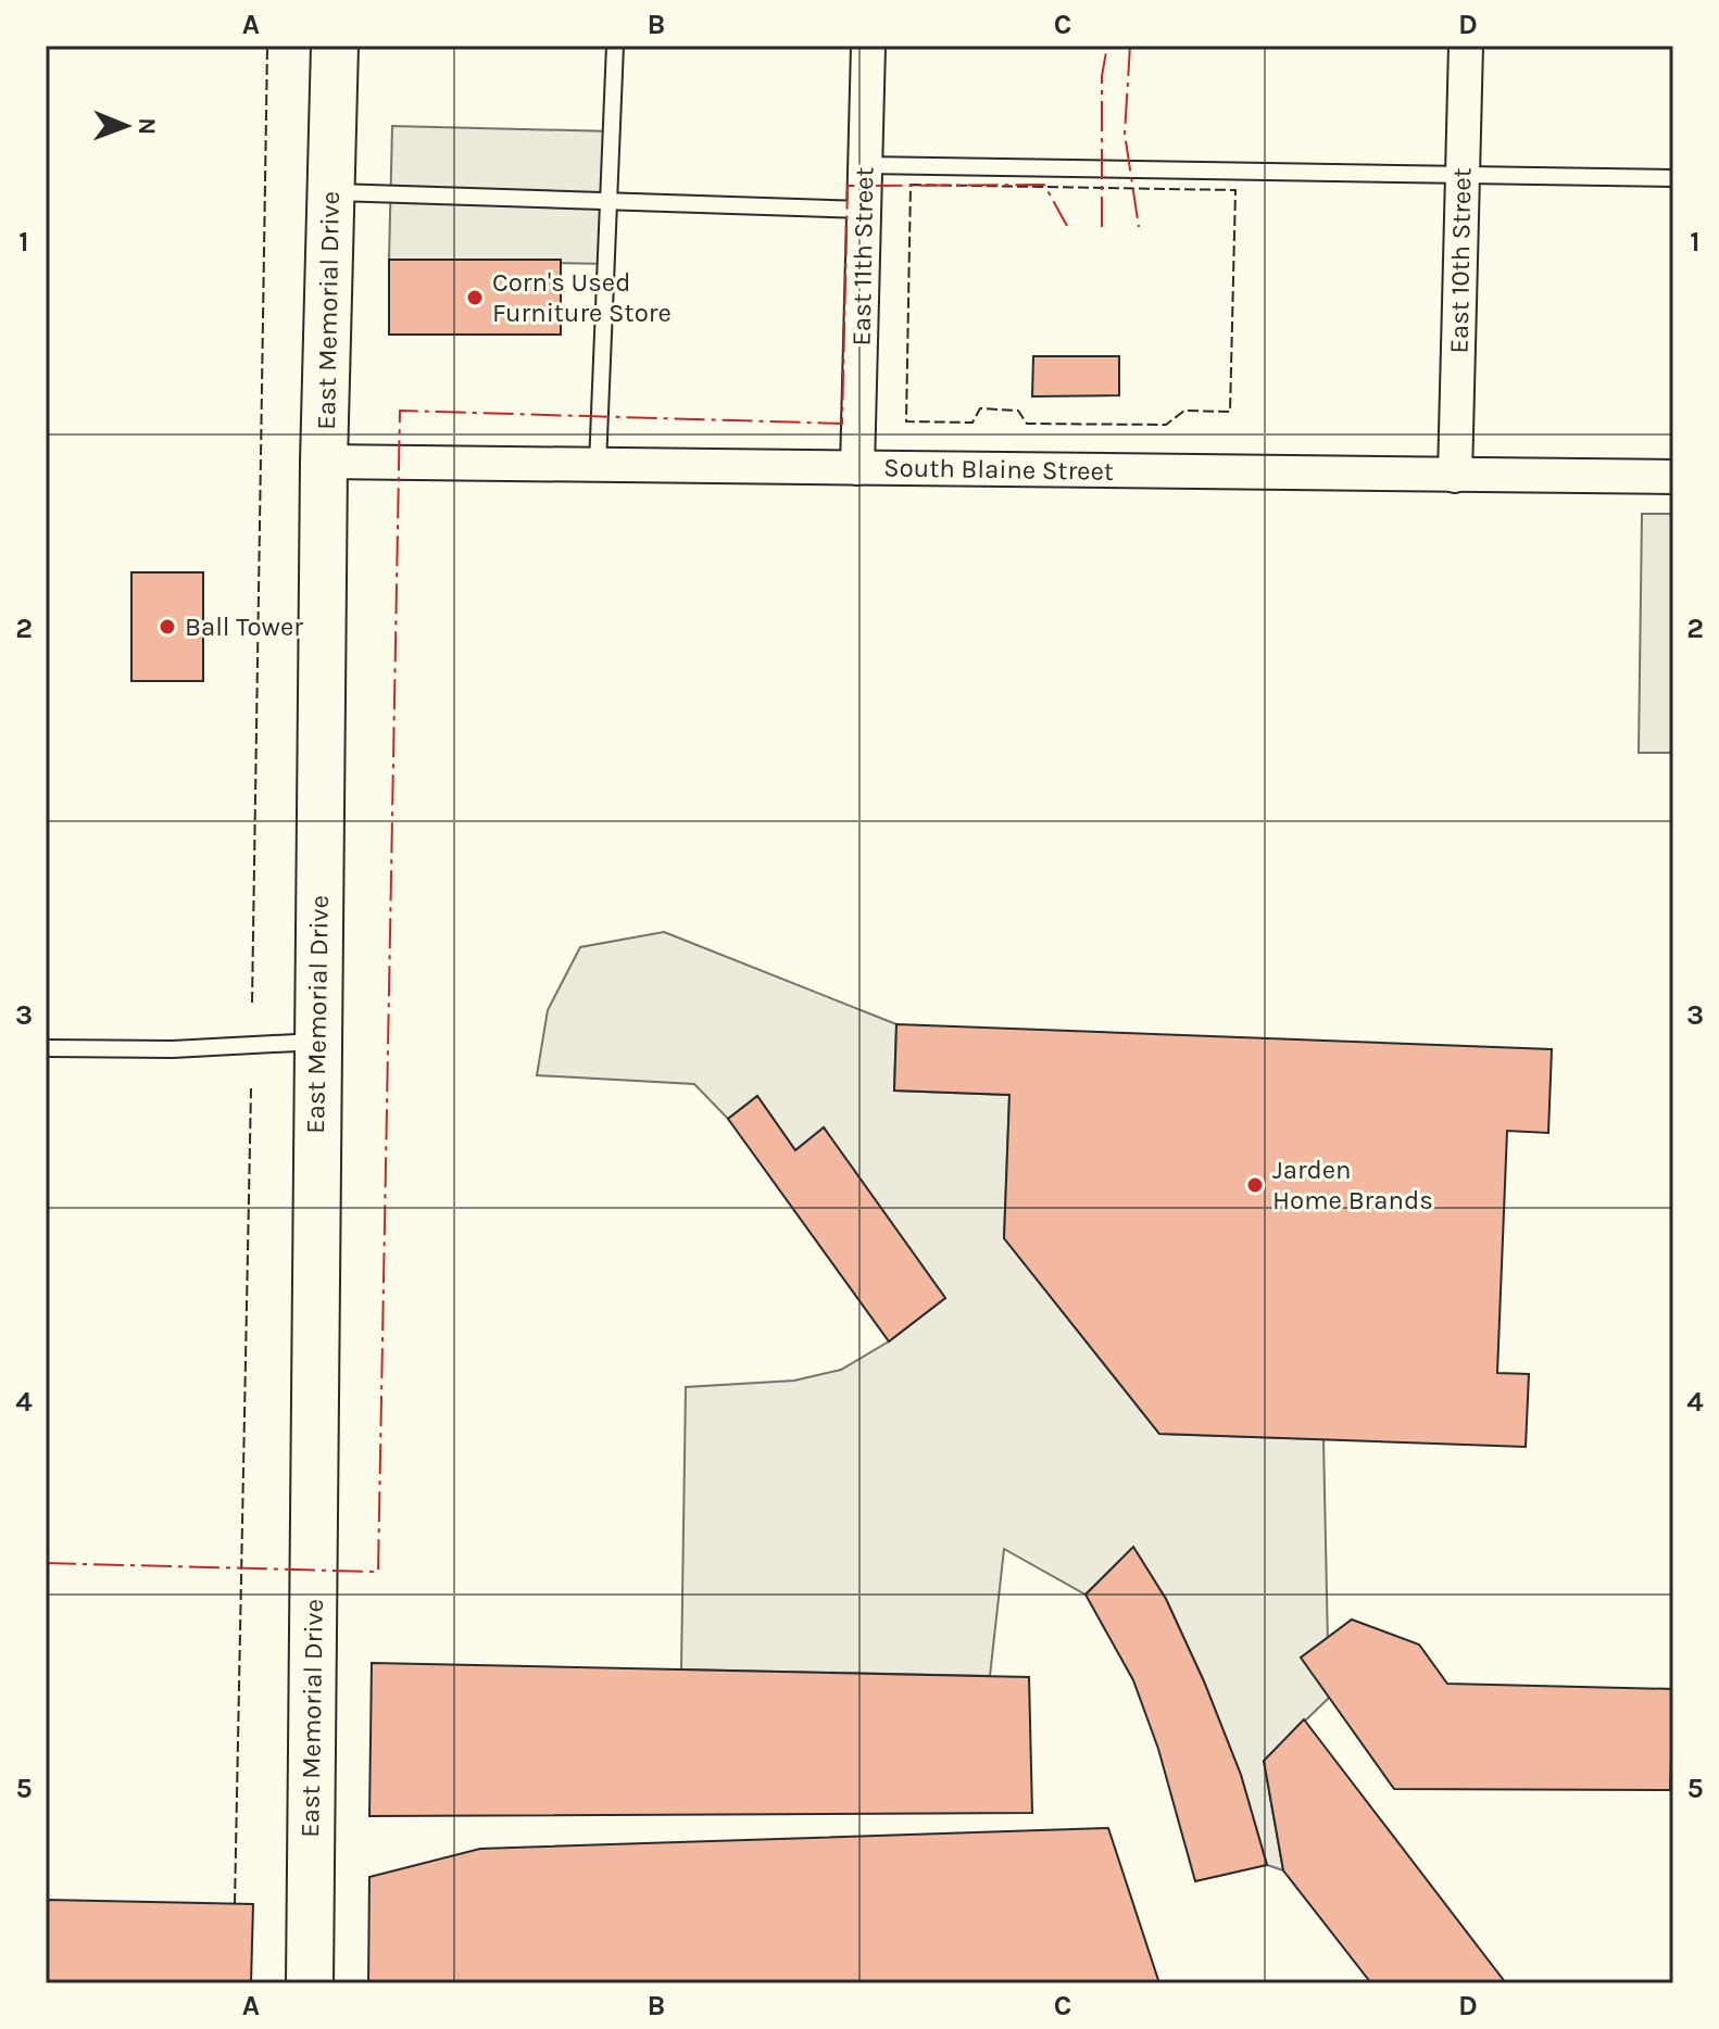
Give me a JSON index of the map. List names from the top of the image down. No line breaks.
{"streets":{"main road":["East Memorial Drive"],"street":["East 11th Street","East 10th Street","South Blaine Street"]},"crossings":[["East 11th Street","South Blaine Street"],["East 10th Street","South Blaine Street"],["East Memorial Drive","South Blaine Street"]],"places":["Corn's Used Furniture Store","Ball Tower","Jarden Home Brands"],"north":"right","grid":{"columns":["A","B","C","D"],"rows":["1","2","3","4","5"]}}
